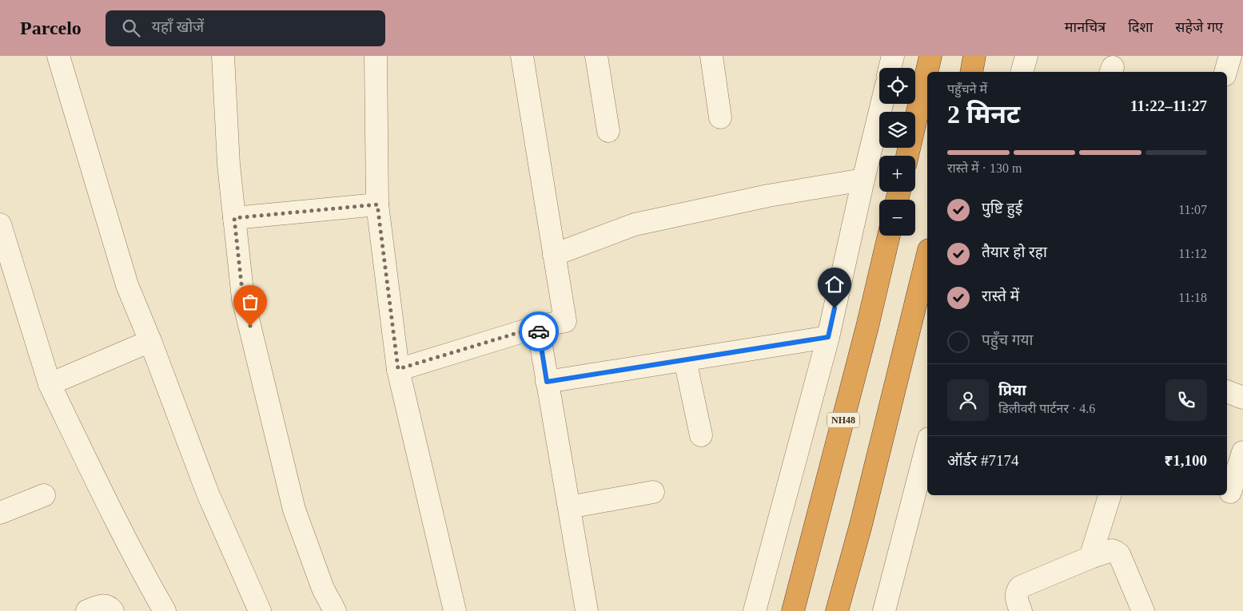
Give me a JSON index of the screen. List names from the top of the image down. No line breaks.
{"streets":{"highway":["NH48"]},"page":{"header":"Parcelo","search":"यहाँ खोजें","nav":["मानचित्र","दिशा","सहेजे गए"],"map_buttons":["+","−"],"heading":["2 मिनट","पहुँचने में","11:22–11:27"],"panel":["प्रिया","डिलीवरी पार्टनर · 4.6","ऑर्डर #7174","₹1,100"],"bar":"रास्ते में · 130 m","list":[["पुष्टि हुई","11:07"],["तैयार हो रहा","11:12"],["रास्ते में","11:18"],"पहुँच गया"]}}
